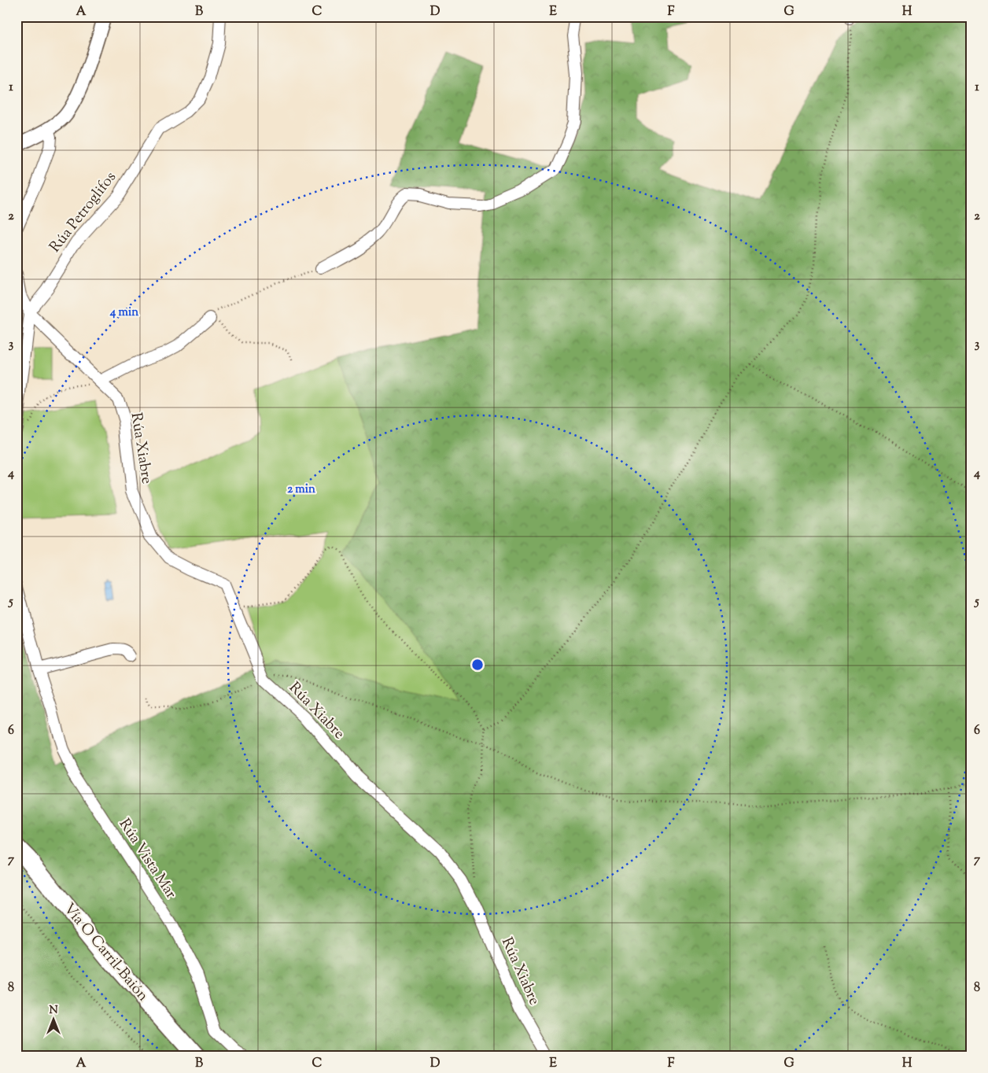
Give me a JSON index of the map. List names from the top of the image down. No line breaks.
{"streets":{"highway":["Vía O Carril-Baión"],"street":["Rúa Petroglifos","Rúa Xiabre","Rúa Vista Mar"]},"crossings":[["Rúa Petroglifos","Rúa Xiabre"]],"north":"top","grid":{"columns":["A","B","C","D","E","F","G","H"],"rows":["1","2","3","4","5","6","7","8"]},"rings":["4 min","2 min"]}
